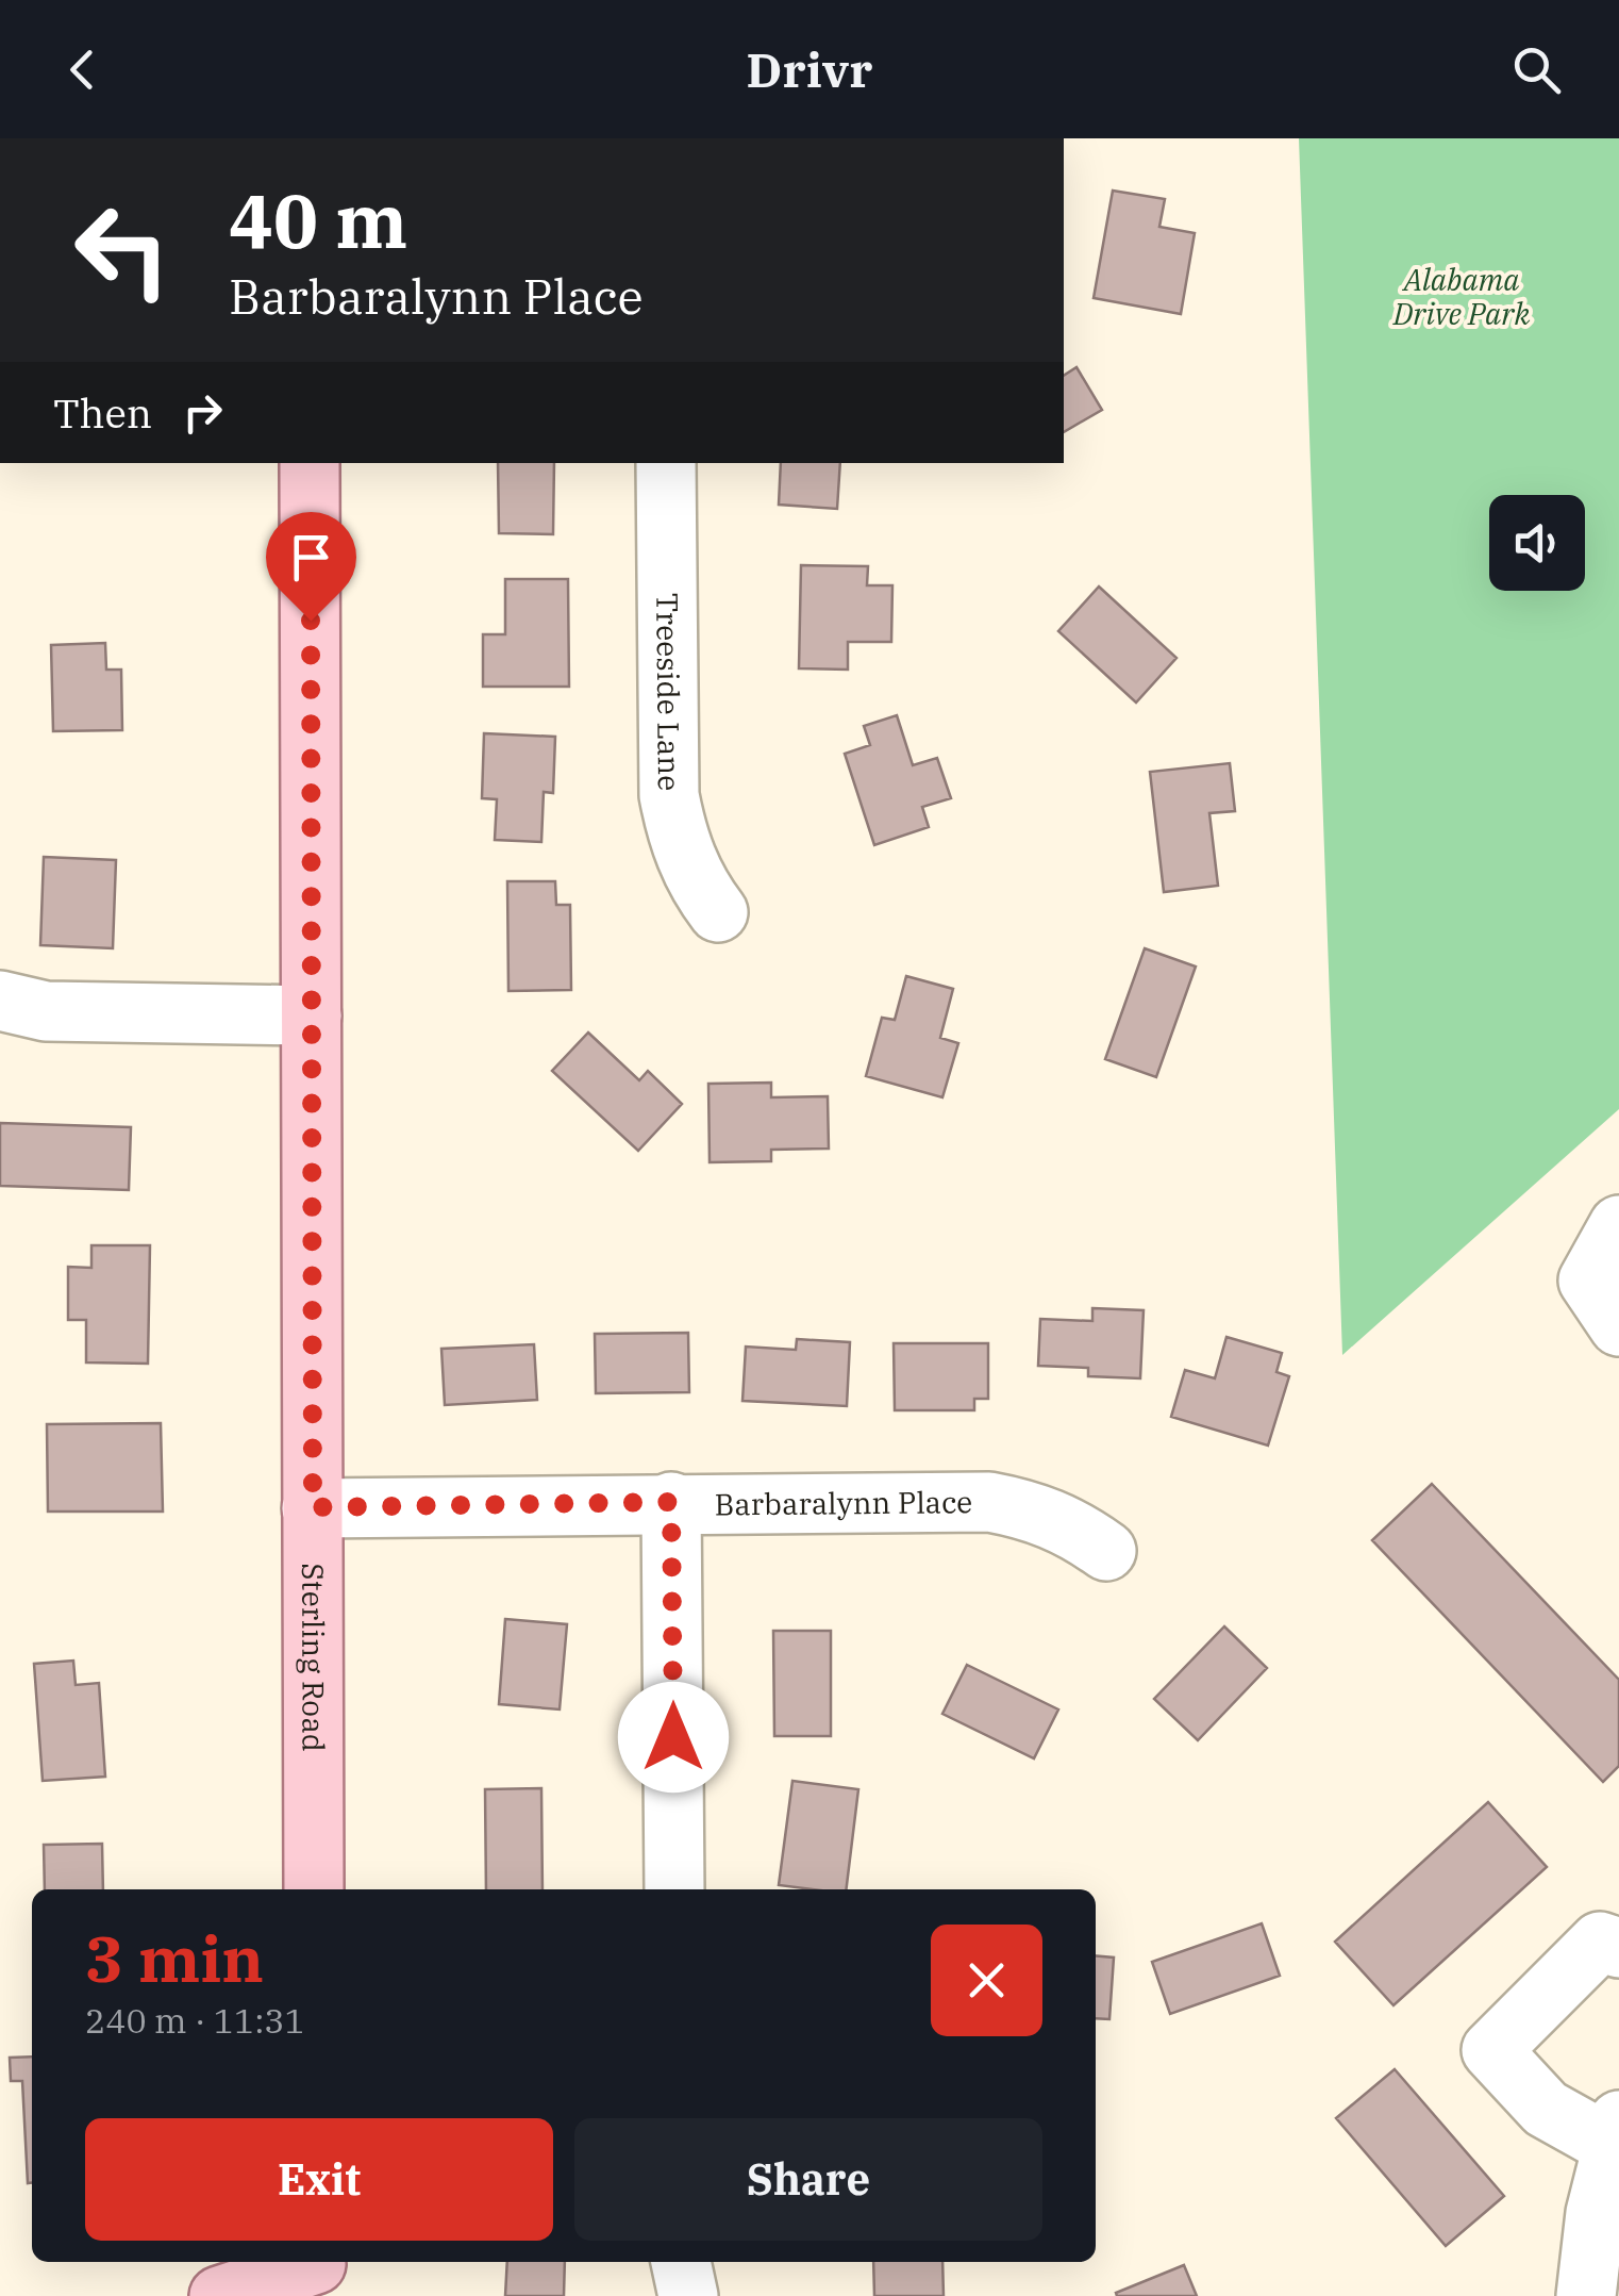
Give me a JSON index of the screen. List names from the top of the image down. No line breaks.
{"streets":{"main road":["Sterling Road"],"street":["Treeside Lane","Barbaralynn Place"]},"crossings":[["Barbaralynn Place","Sterling Road"]],"parks":["Alabama Drive Park"],"page":{"header":"Drivr","turn":["40 m","Barbaralynn Place"],"then":"Then","heading":["3 min","240 m · 11:31"],"buttons":["Exit","Share"]}}
